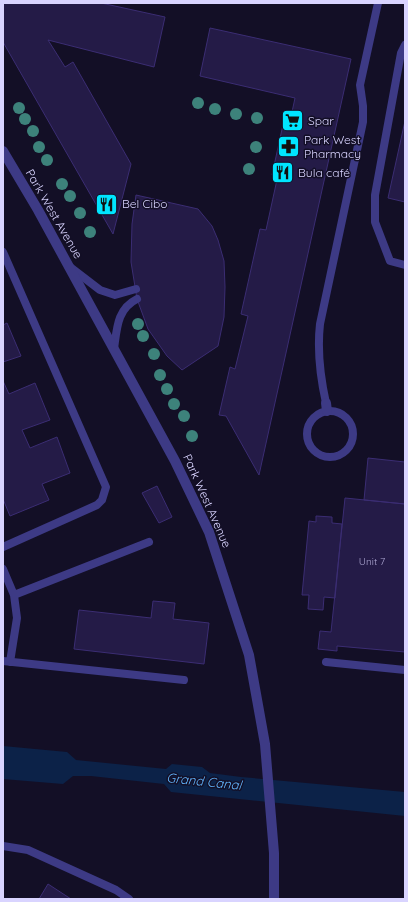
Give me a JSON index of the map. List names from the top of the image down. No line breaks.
{"streets":{"street":["Park West Avenue"]},"water":["Grand Canal"],"places":{"supermarket":["Spar"],"pharmacy":["Park West Pharmacy"],"restaurant":["Bula café","Bel Cibo"]},"house_numbers":["Unit 7"]}
